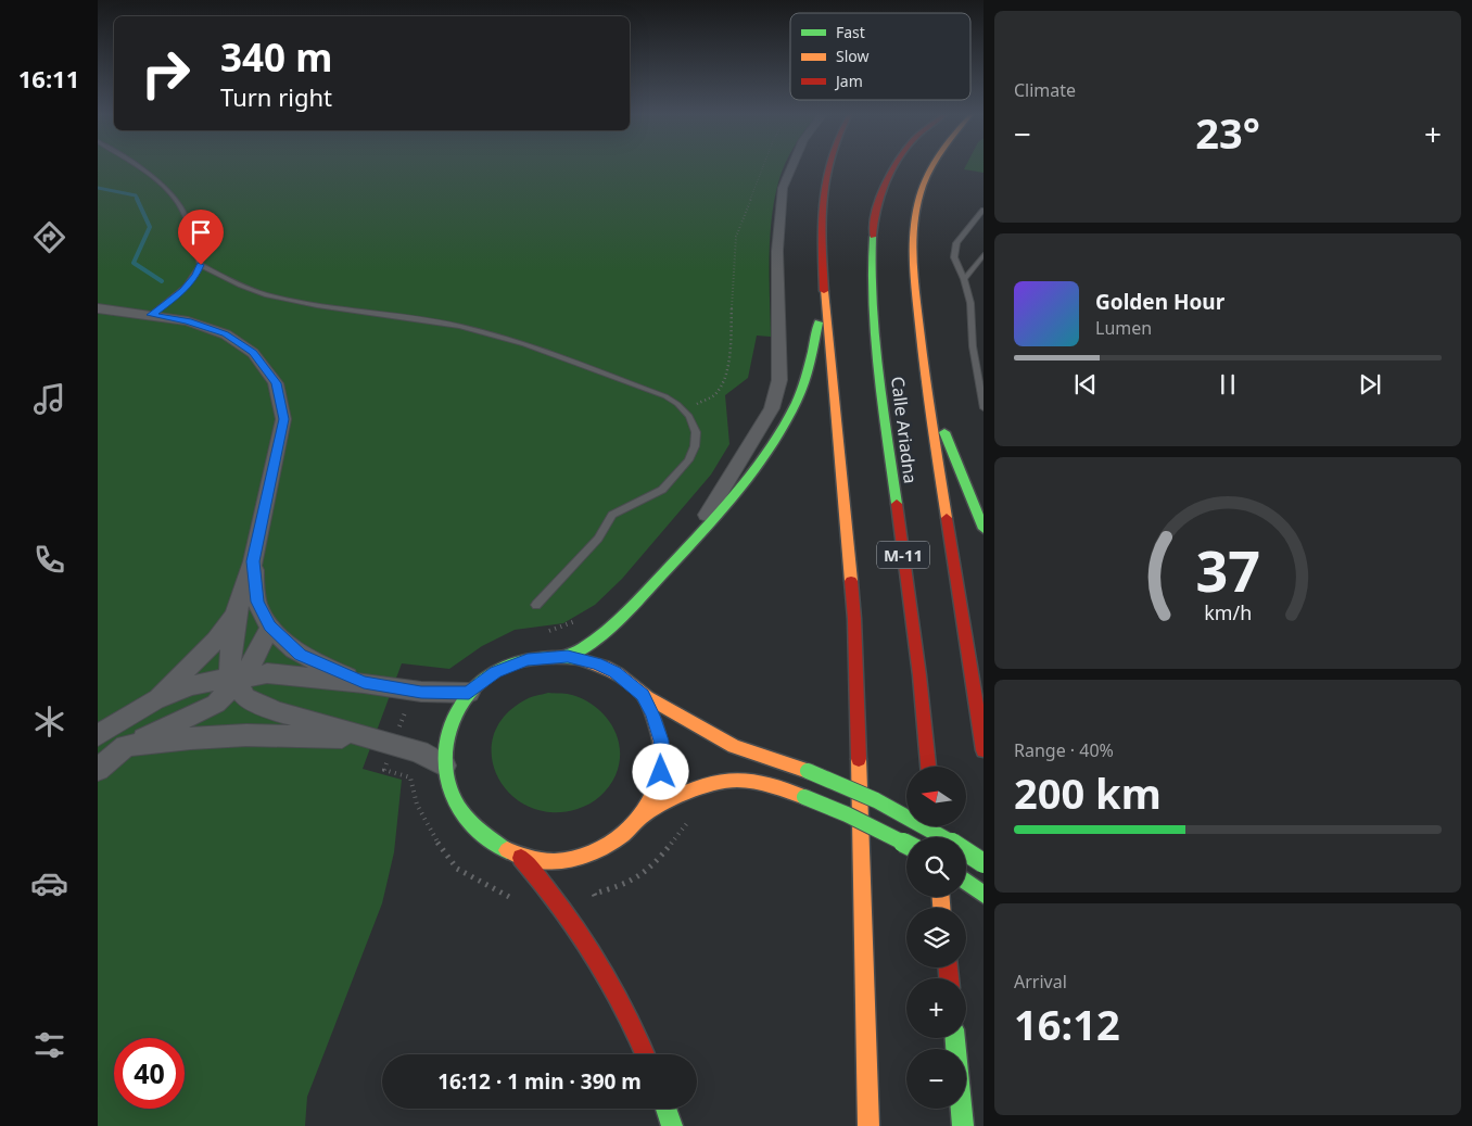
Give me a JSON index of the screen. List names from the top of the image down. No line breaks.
{"streets":{"main road":["Calle Ariadna","M-11"]},"legend":["Fast","Slow","Jam"],"north":"left","page":{"tabs":"16:11","tile":["Climate",["Range · 40%","200 km"],["Arrival","16:12"]],"turn":["340 m","Turn right"],"heat":["−","23°","+"],"song":["Golden Hour","Lumen"],"map_buttons":["+","−"],"limit":"40","trip":"16:12 · 1 min · 390 m","gauge":["37","km/h"]}}
